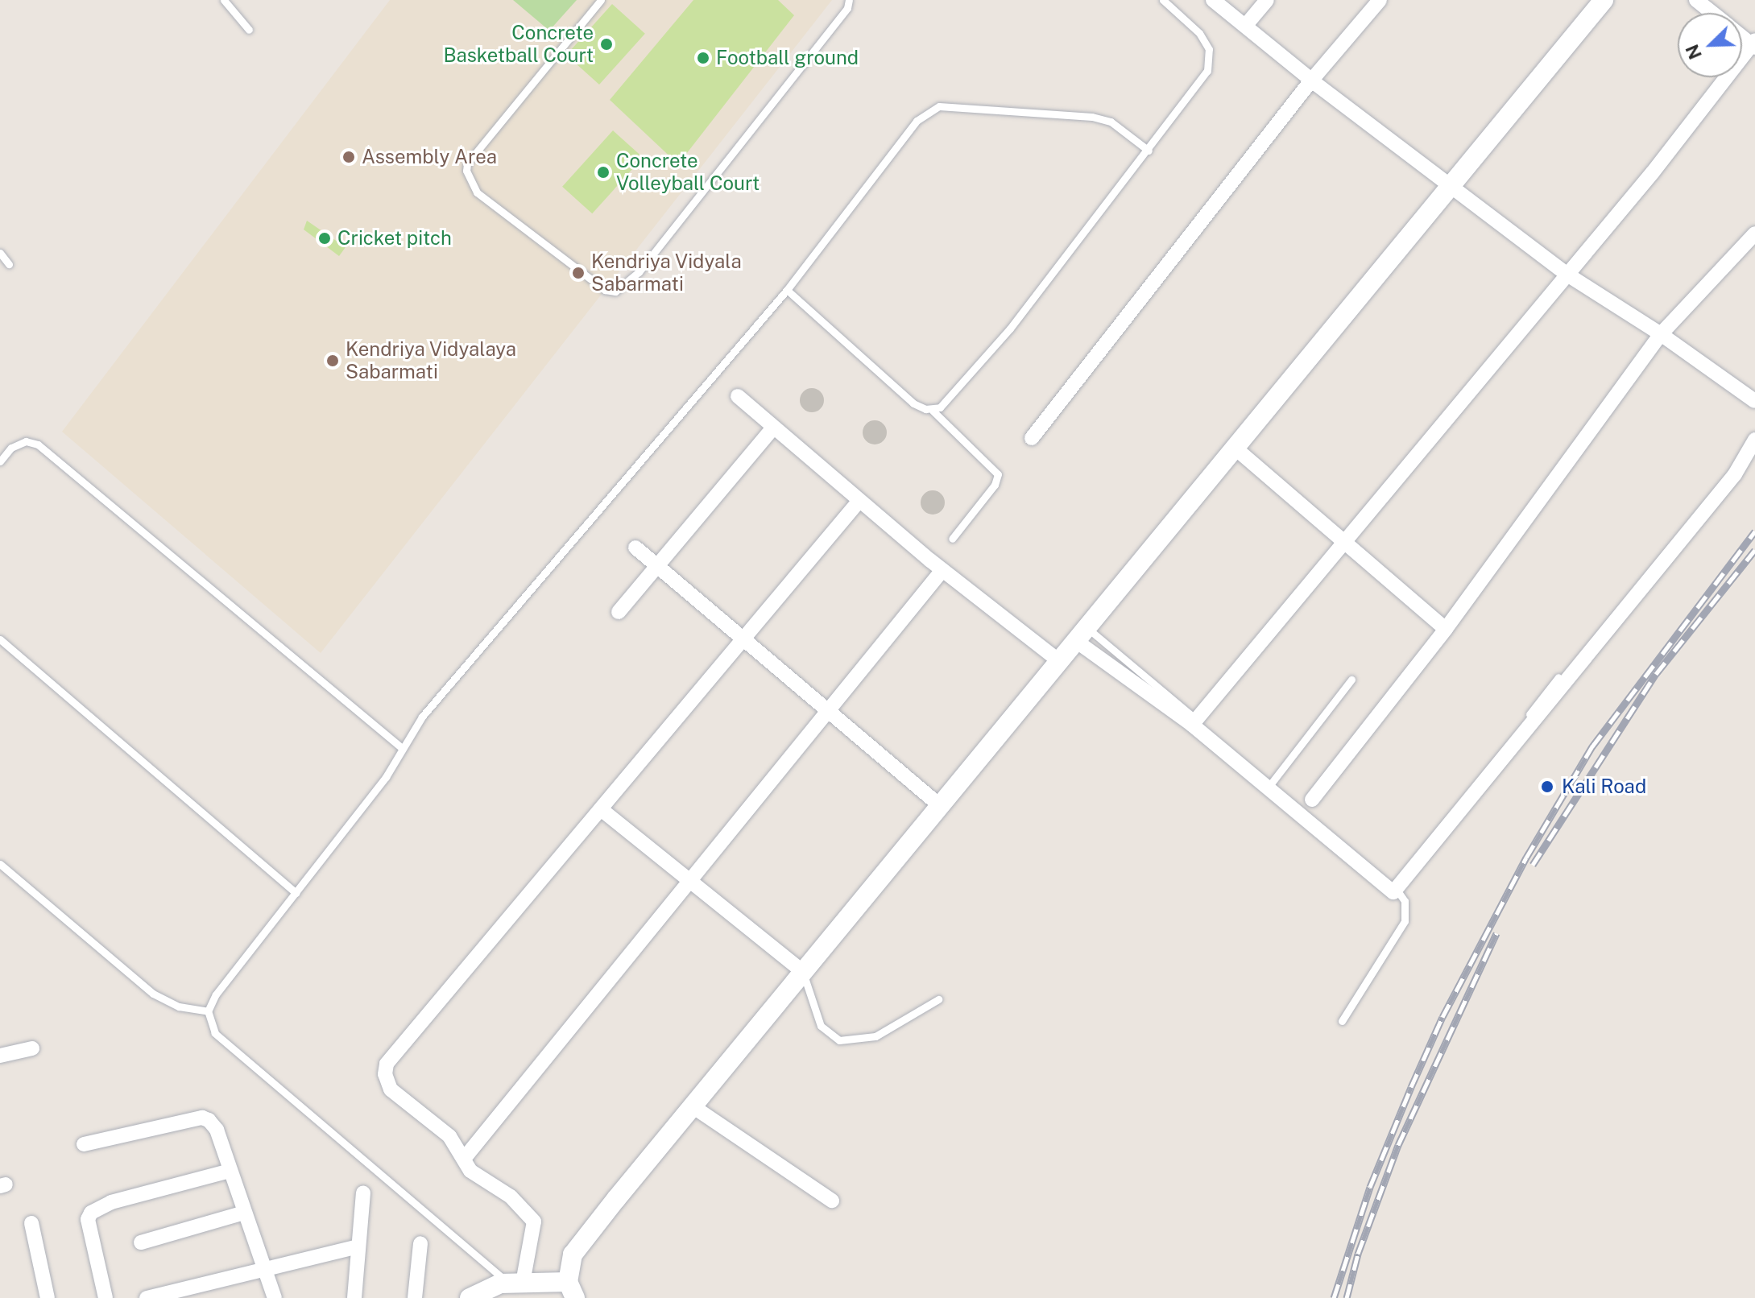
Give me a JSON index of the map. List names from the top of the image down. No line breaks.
{"places":["Concrete Basketball Court","Football ground","Assembly Area","Concrete Volleyball Court","Cricket pitch","Kendriya Vidyala Sabarmati","Kendriya Vidyalaya Sabarmati","Kali Road"],"north":"bottom left"}
